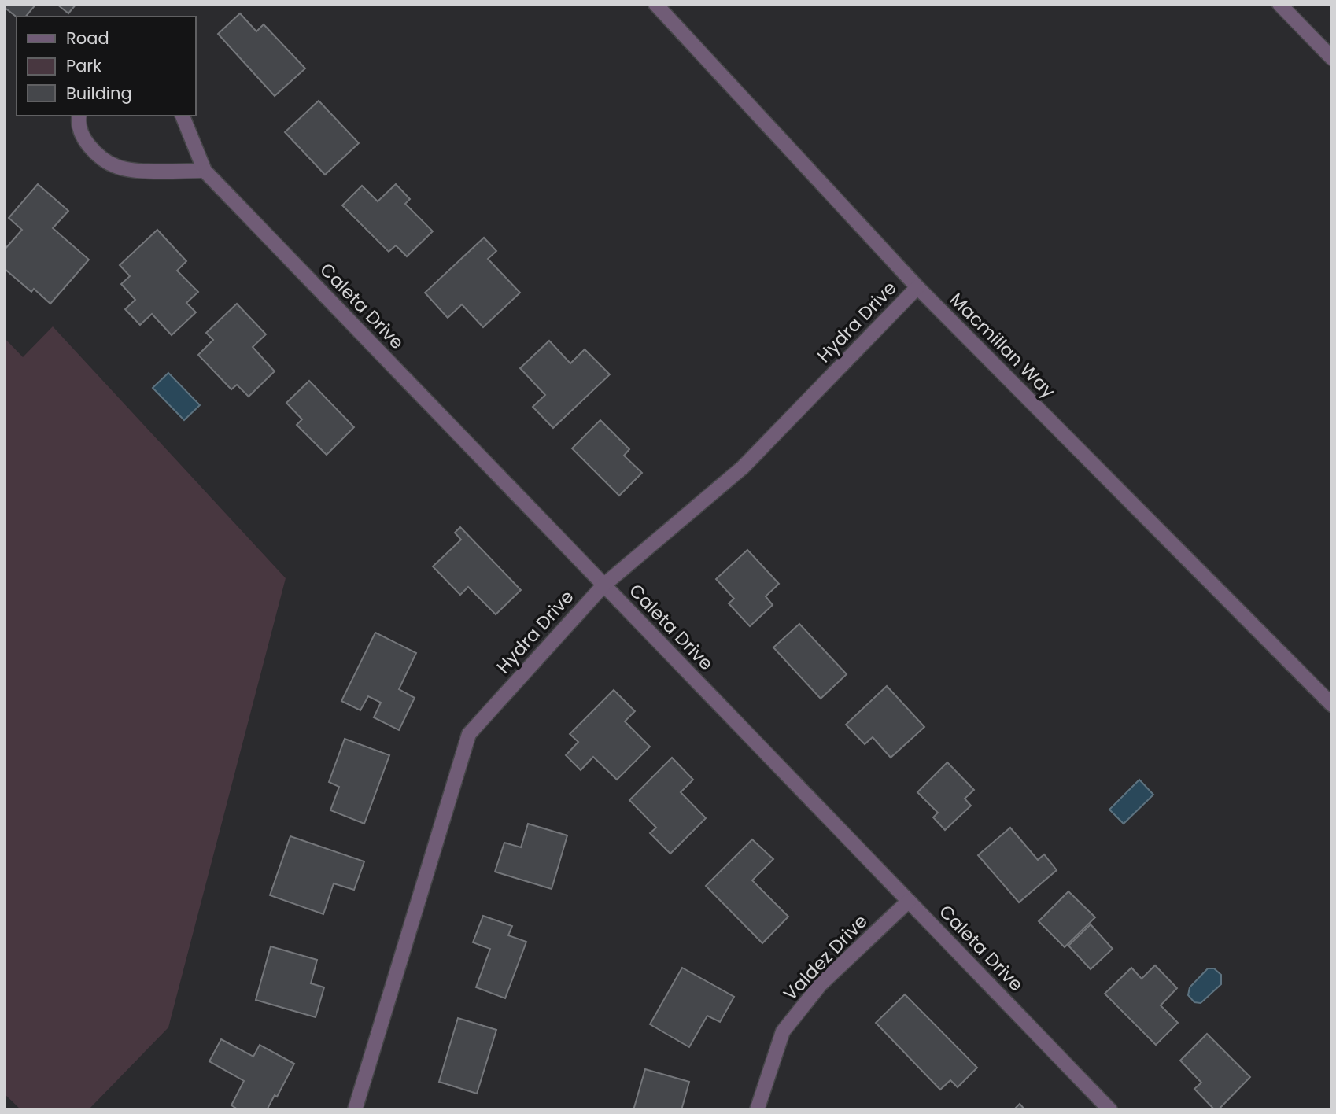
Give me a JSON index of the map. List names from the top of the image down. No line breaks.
{"streets":{"street":["Caleta Drive","Hydra Drive","Macmillan Way","Valdez Drive"]},"crossings":[["Caleta Drive","Hydra Drive"],["Caleta Drive","Valdez Drive"],["Hydra Drive","Macmillan Way"]],"legend":["Road","Park","Building"]}
